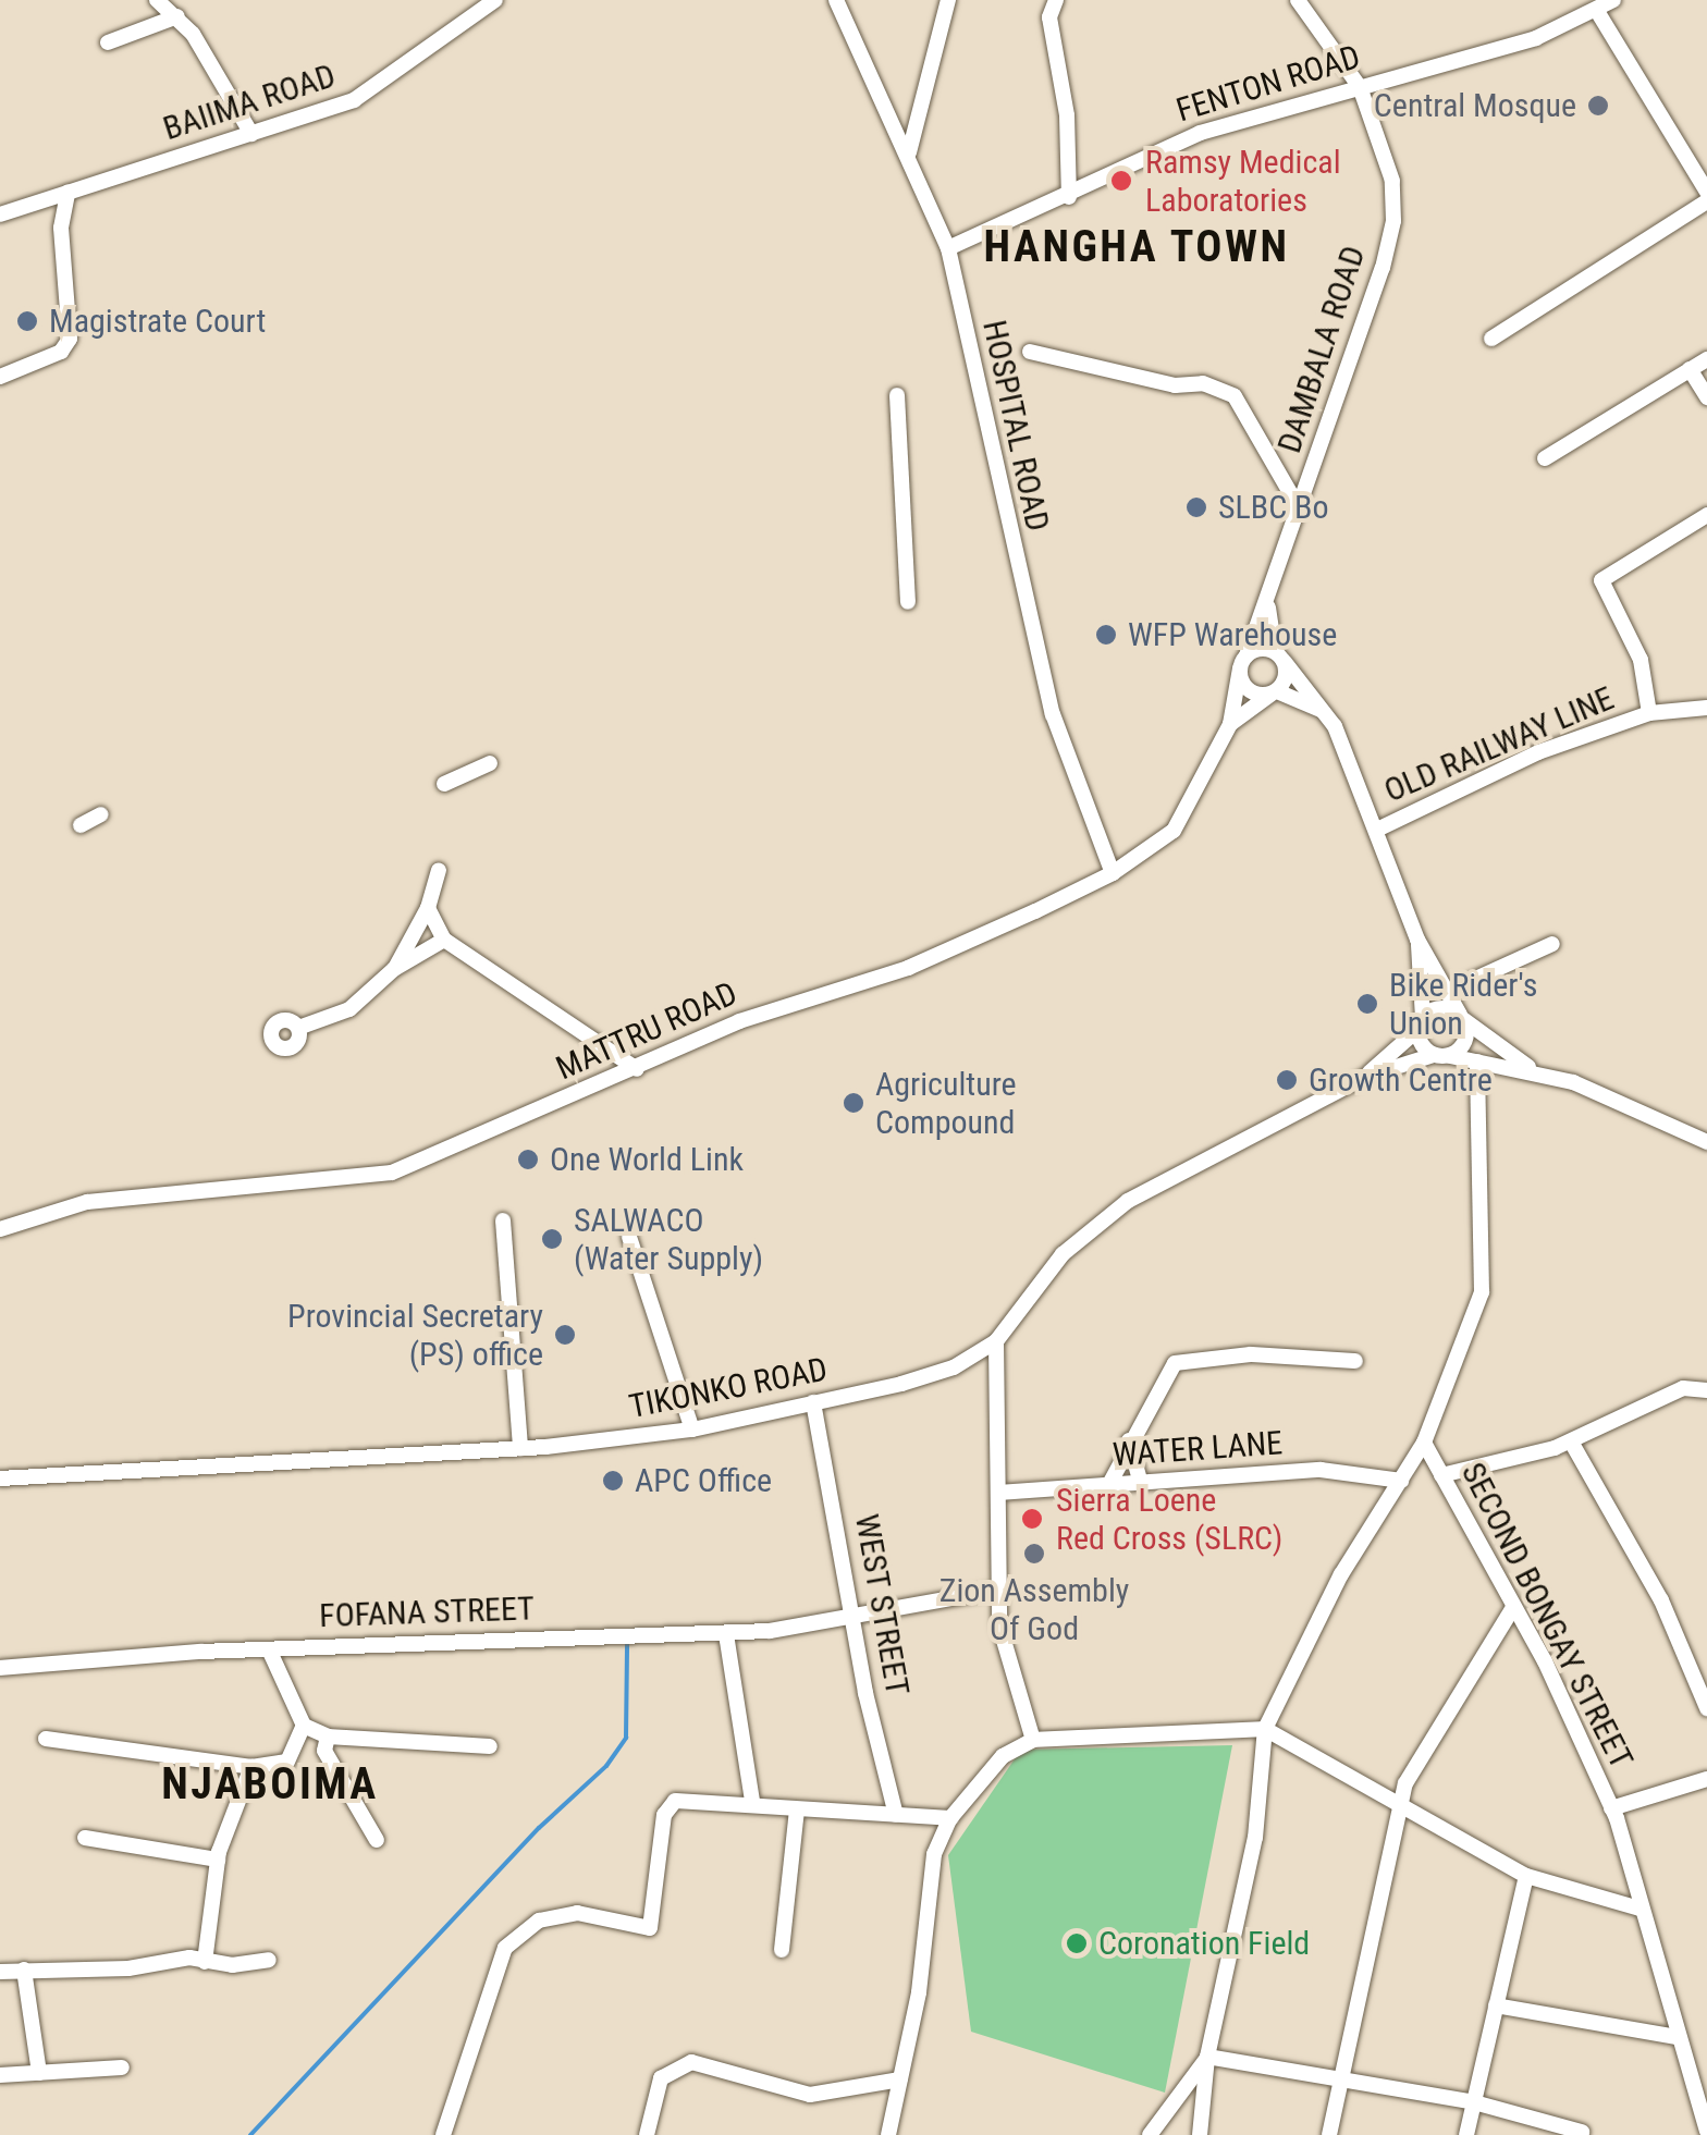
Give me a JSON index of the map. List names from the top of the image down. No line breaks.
{"streets":{"street":["FENTON ROAD","BAIIMA ROAD","DAMBALA ROAD","HOSPITAL ROAD","OLD RAILWAY LINE","MATTRU ROAD","TIKONKO ROAD","WATER LANE","WEST STREET","FOFANA STREET","SECOND BONGAY STREET"]},"crossings":[["FENTON ROAD","DAMBALA ROAD"],["FENTON ROAD","HOSPITAL ROAD"],["DAMBALA ROAD","MATTRU ROAD"],["HOSPITAL ROAD","MATTRU ROAD"],["TIKONKO ROAD","WEST STREET"],["WEST STREET","FOFANA STREET"]],"districts":["HANGHA TOWN","NJABOIMA"],"places":["Central Mosque","Ramsy Medical Laboratories","Magistrate Court","SLBC Bo","WFP Warehouse","Bike Rider's Union","Growth Centre","Agriculture Compound","One World Link","SALWACO (Water Supply)","Provincial Secretary (PS) office","APC Office","Sierra Loene Red Cross (SLRC)","Zion Assembly Of God","Coronation Field"]}
